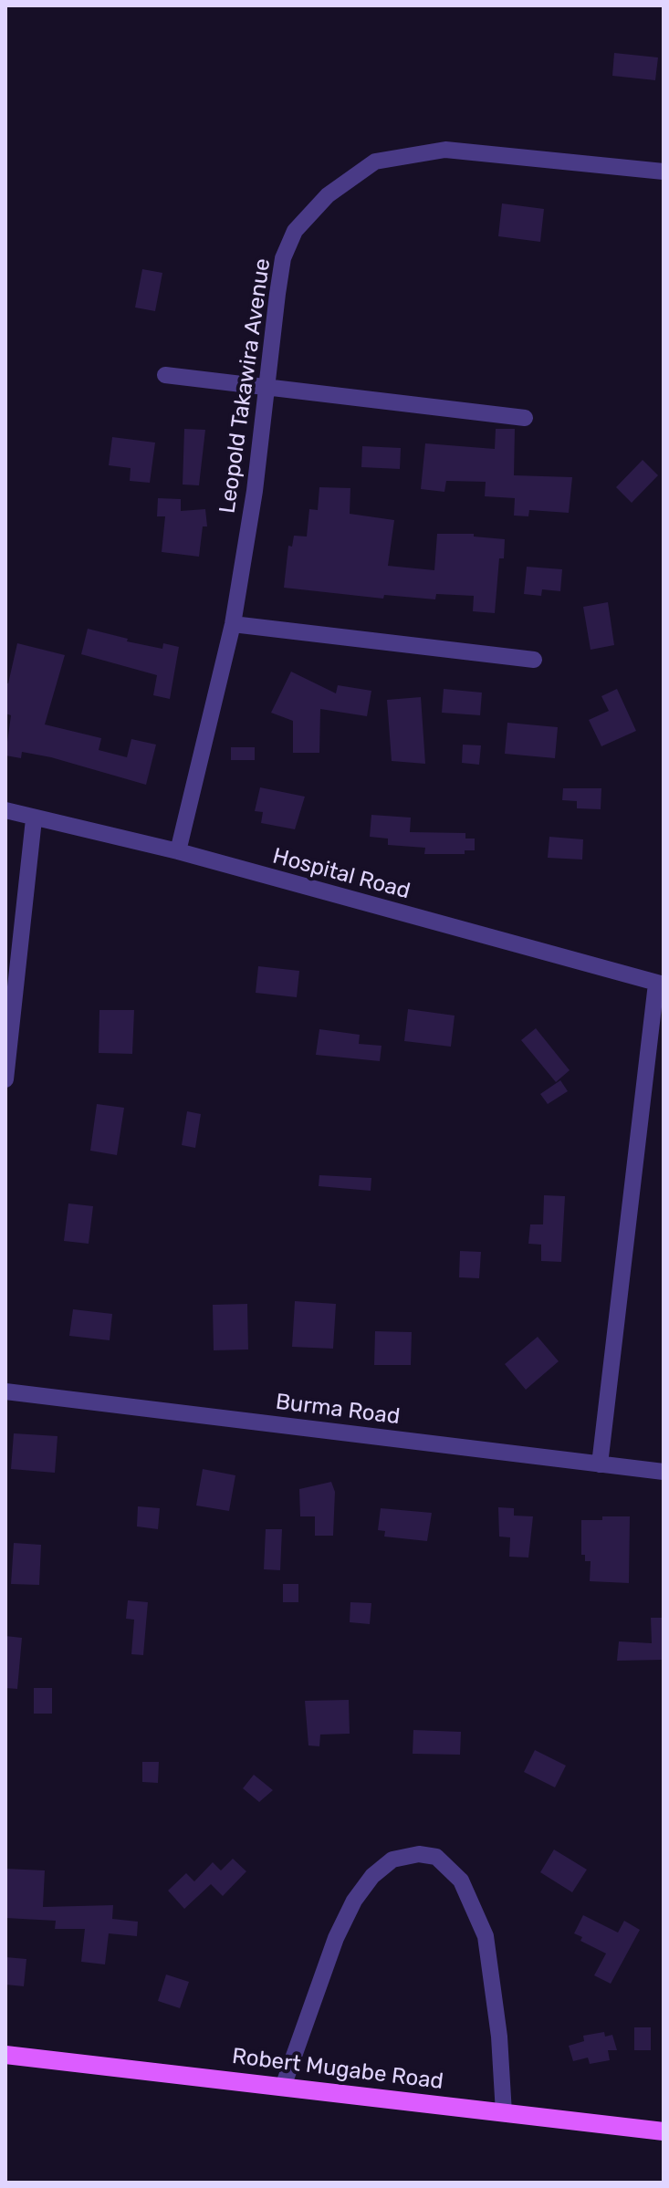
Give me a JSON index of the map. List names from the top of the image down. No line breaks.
{"streets":{"main road":["Robert Mugabe Road"],"street":["Leopold Takawira Avenue","Hospital Road","Burma Road"]},"crossings":[["Leopold Takawira Avenue","Hospital Road"]]}
